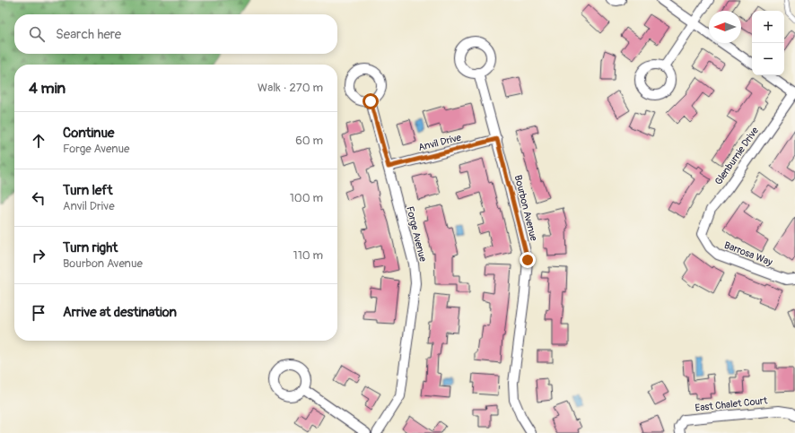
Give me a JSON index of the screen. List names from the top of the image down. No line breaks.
{"streets":{"street":["Anvil Drive","Glenburnie Drive","Bourbon Avenue","Forge Avenue","Barrosa Way","East Chalet Court"]},"crossings":[["Anvil Drive","Bourbon Avenue"],["Anvil Drive","Forge Avenue"],["Glenburnie Drive","Barrosa Way"]],"north":"left","page":{"map_buttons":["+","−"],"search":"Search here","heading":["4 min","Walk · 270 m"],"list":[["Continue","Forge Avenue","60 m"],["Turn left","Anvil Drive","100 m"],["Turn right","Bourbon Avenue","110 m"],"Arrive at destination"]}}
